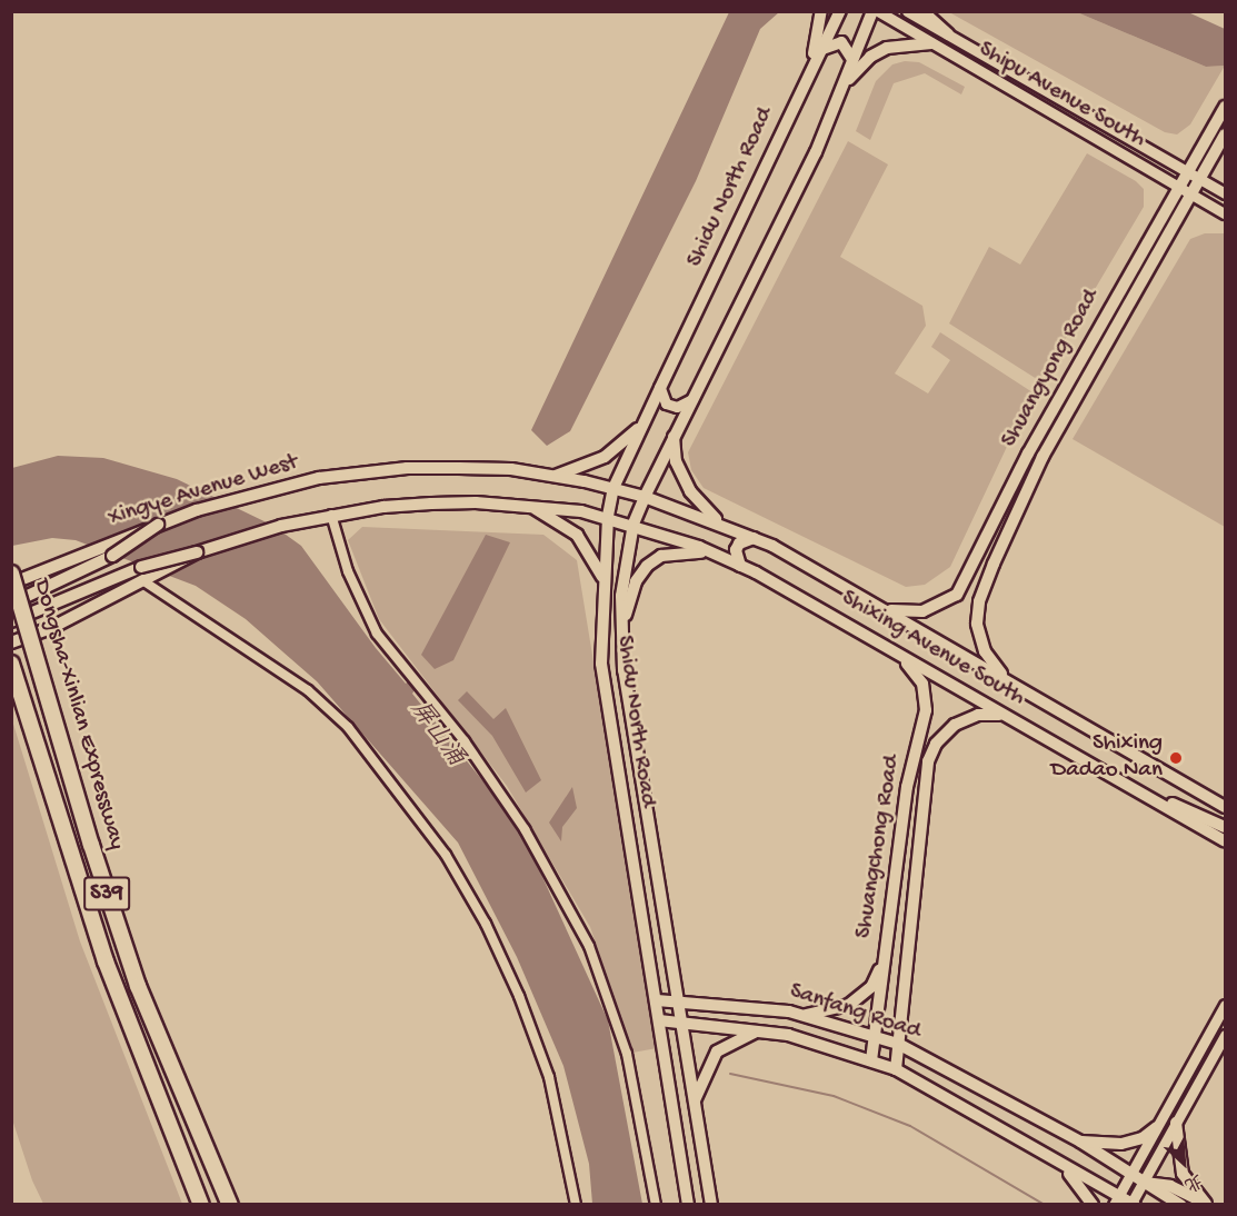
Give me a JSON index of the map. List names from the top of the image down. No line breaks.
{"streets":{"highway":["Dongsha-Xinlian Expressway","S39"],"main road":["Shidu North Road","Shuangyong Road","Xingye Avenue West","Shixing Avenue South","Shuangchong Road","Sanfang Road"],"street":["Shipu Avenue South"]},"crossings":[["Shipu Avenue South","Shuangyong Road"],["Shidu North Road","Xingye Avenue West"],["Shidu North Road","Shixing Avenue South"],["Shidu North Road","Sanfang Road"],["Shuangyong Road","Shixing Avenue South"],["Xingye Avenue West","Shixing Avenue South"],["Shixing Avenue South","Shuangchong Road"],["Shuangchong Road","Sanfang Road"]],"water":["屏山涌"],"places":["Shixing Dadao Nan"],"north":"bottom right"}
